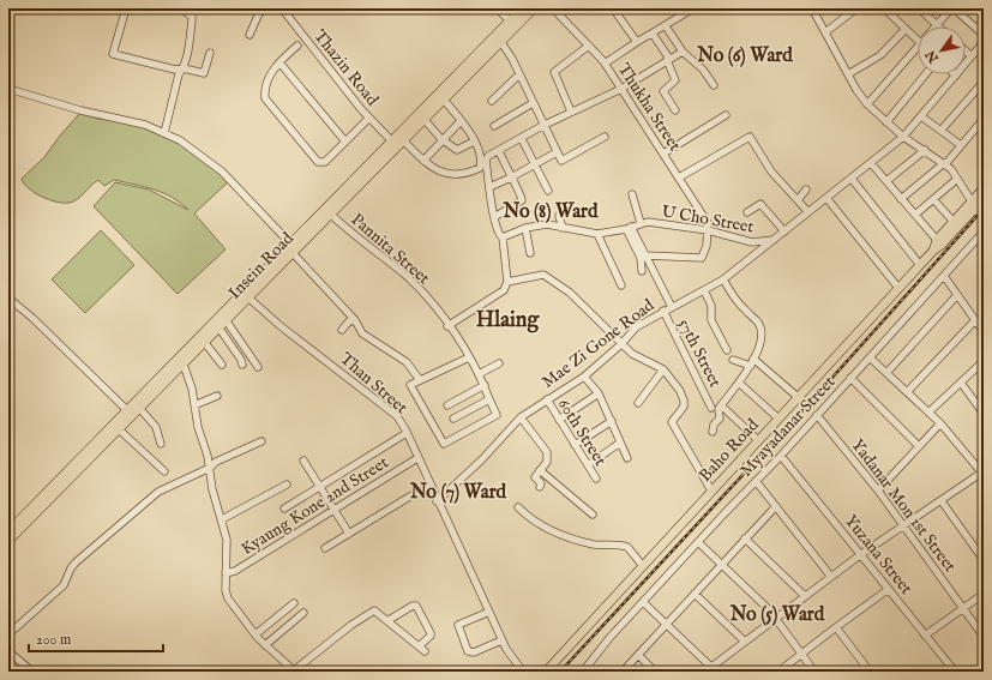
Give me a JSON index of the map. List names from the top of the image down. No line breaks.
{"streets":{"main road":["Insein Road","Baho Road"],"street":["Thazin Road","Thukha Street","U Cho Street","Pannita Street","Mae Zi Gone Road","57th Street","Than Street","Myayadanar Street","60th Street","Kyaung Kone 2nd Street","Yadanar Mon 1st Street","Yuzana Street"]},"crossings":[["Thazin Road","Insein Road"],["Thukha Street","U Cho Street"],["U Cho Street","Mae Zi Gone Road"],["Pannita Street","Insein Road"],["Insein Road","Than Street"],["Mae Zi Gone Road","57th Street"],["Mae Zi Gone Road","Than Street"],["Mae Zi Gone Road","60th Street"],["Than Street","Kyaung Kone 2nd Street"],["Myayadanar Street","Yadanar Mon 1st Street"],["Myayadanar Street","Yuzana Street"]],"districts":["No (6) Ward","No (8) Ward","Hlaing","No (7) Ward","No (5) Ward"],"scale_bar":"200 m","north":"bottom left"}
